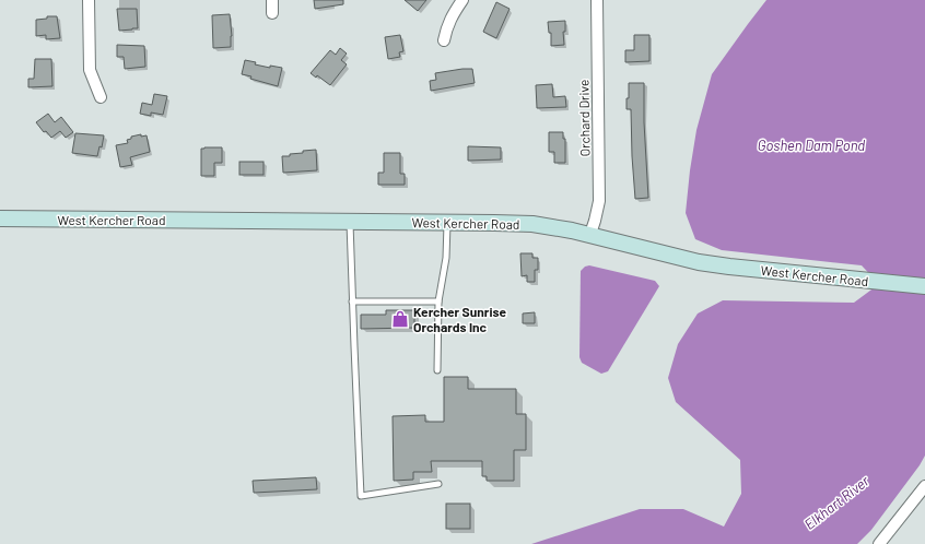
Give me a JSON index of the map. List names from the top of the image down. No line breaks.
{"streets":{"main road":["West Kercher Road"],"street":["Orchard Drive"]},"crossings":[["Orchard Drive","West Kercher Road"]],"water":["Goshen Dam Pond","Elkhart River"],"places":{"shop":["Kercher Sunrise Orchards Inc"]}}
